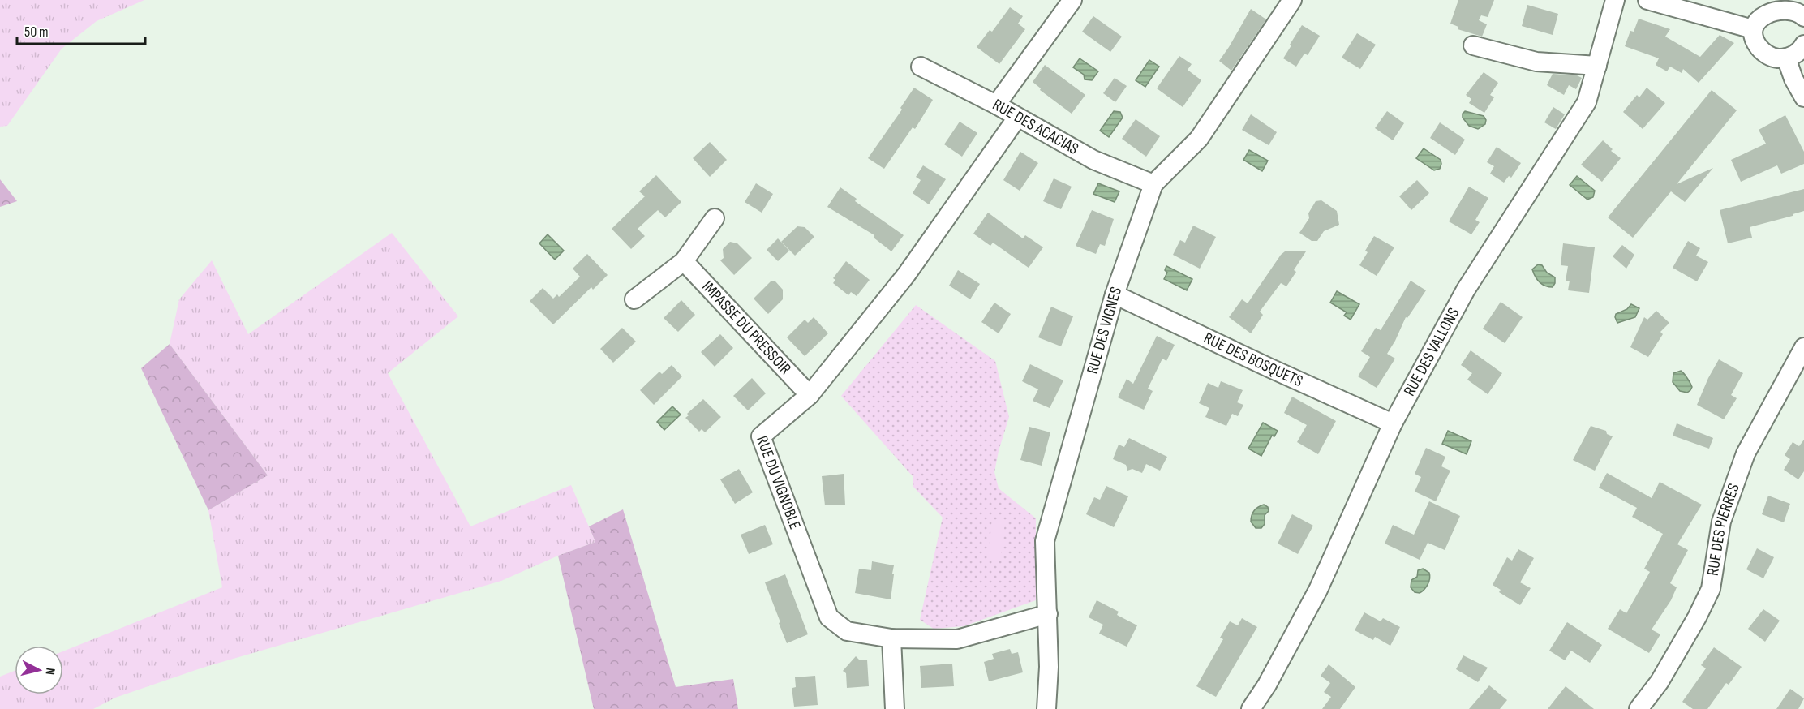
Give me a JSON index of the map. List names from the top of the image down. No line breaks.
{"streets":{"street":["RUE DES ACACIAS","IMPASSE DU PRESSOIR","RUE DES VIGNES","RUE DES VALLONS","RUE DES BOSQUETS","RUE DU VIGNOBLE","RUE DES PIERRES"]},"crossings":[["RUE DES ACACIAS","RUE DES VIGNES"],["RUE DES ACACIAS","RUE DU VIGNOBLE"],["IMPASSE DU PRESSOIR","RUE DU VIGNOBLE"],["RUE DES VIGNES","RUE DES BOSQUETS"],["RUE DES VIGNES","RUE DU VIGNOBLE"],["RUE DES VALLONS","RUE DES BOSQUETS"]],"scale_bar":"50 m","north":"right"}
